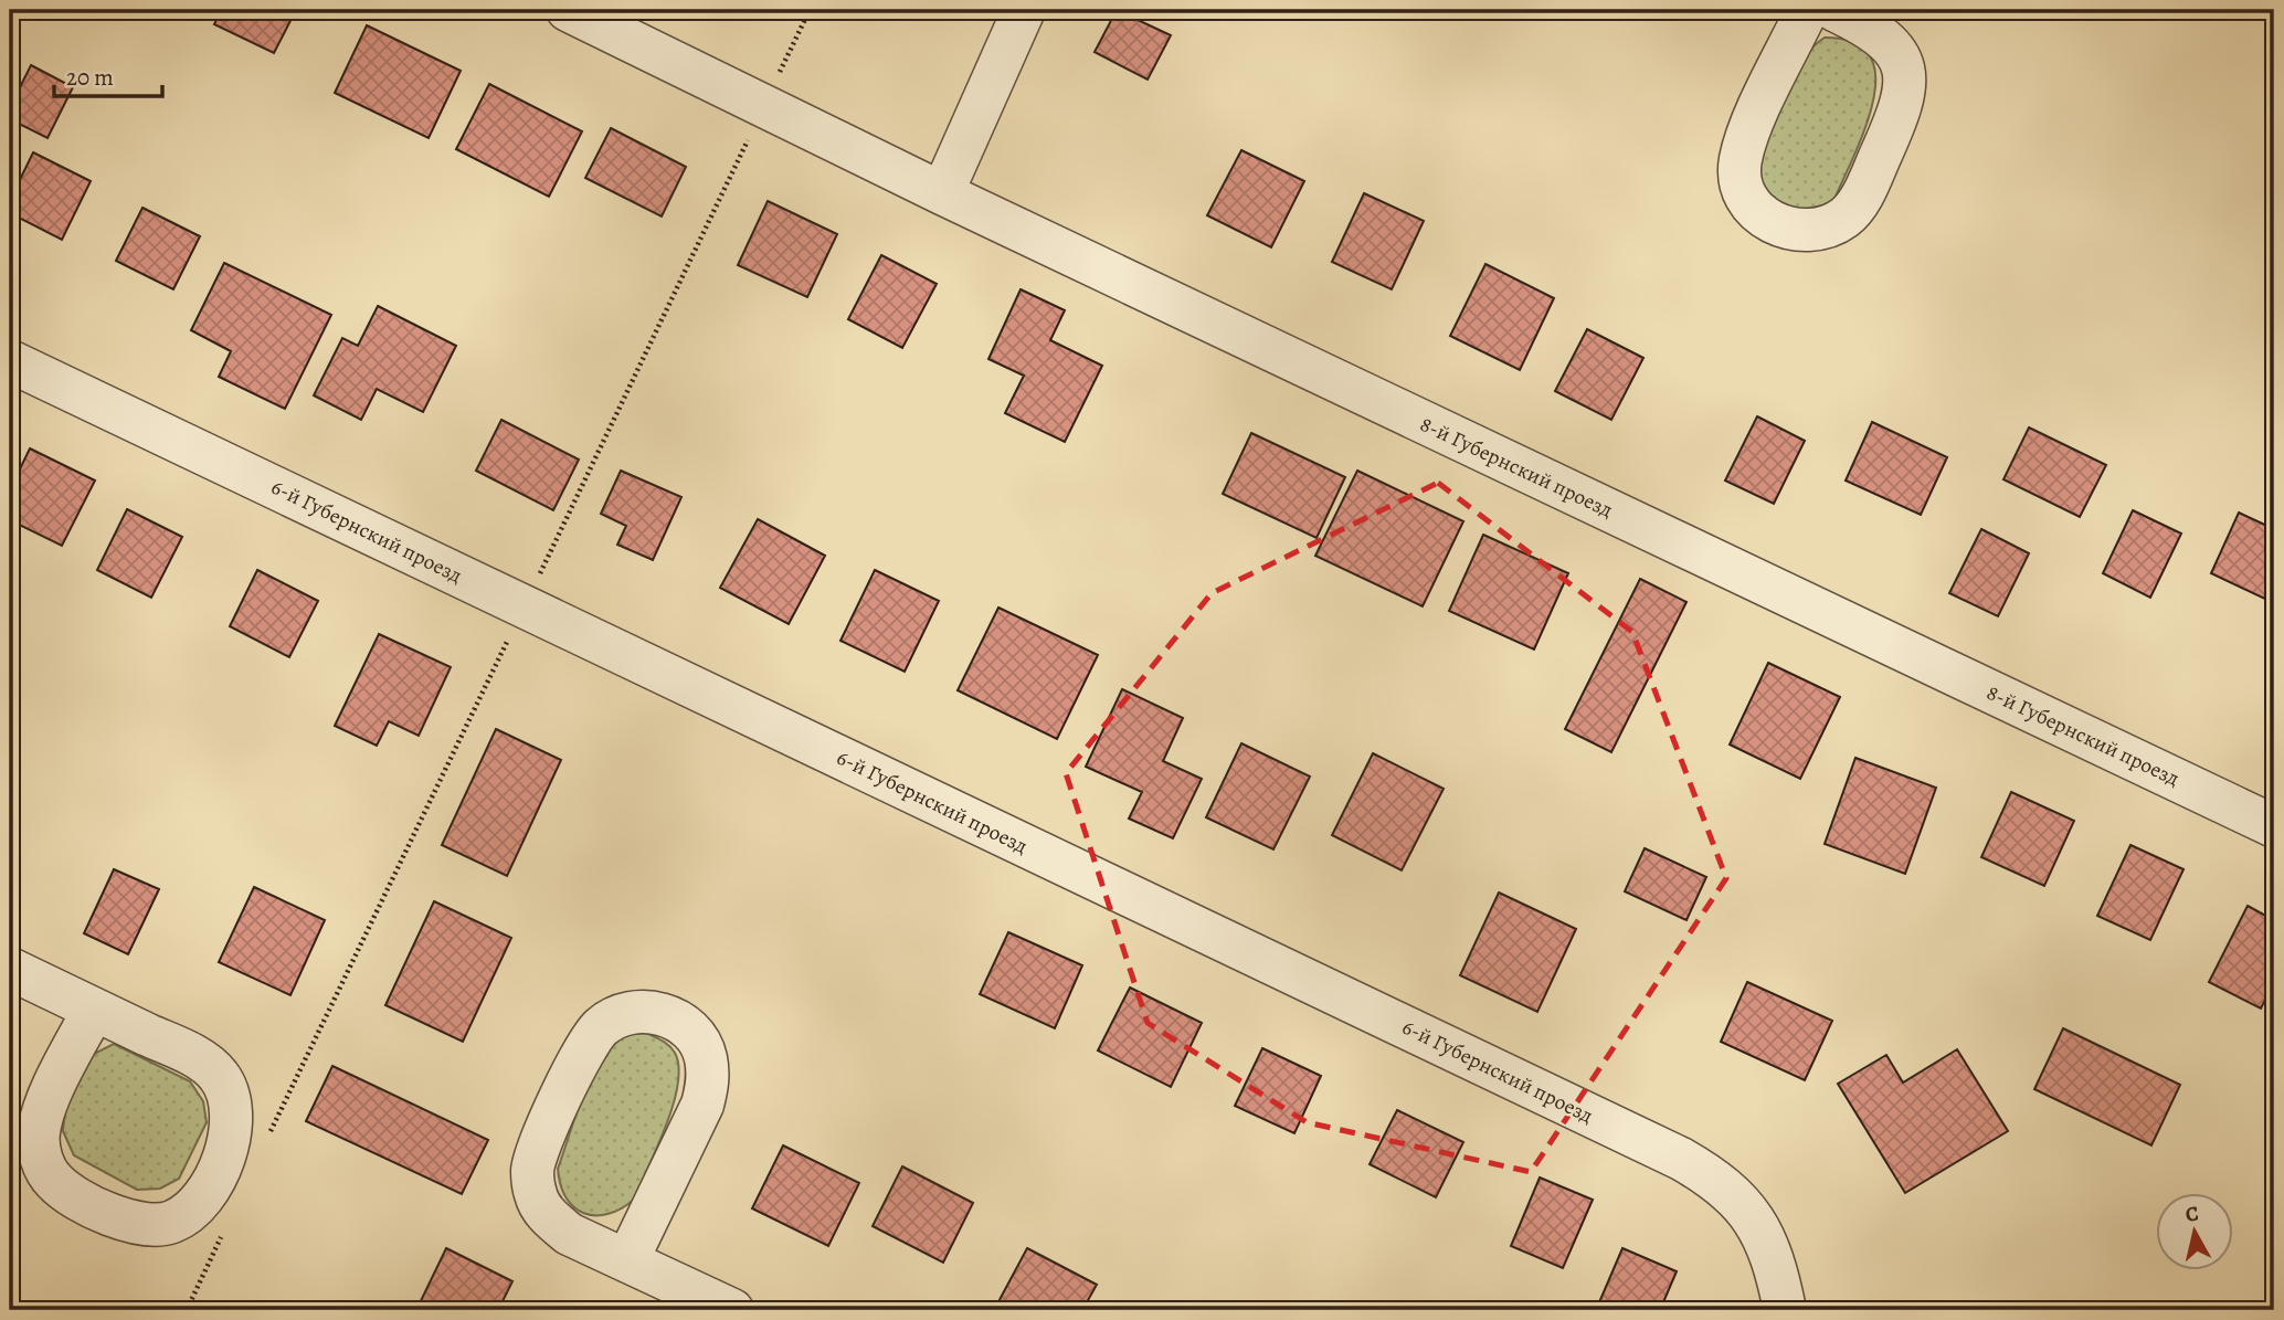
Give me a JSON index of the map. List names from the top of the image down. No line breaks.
{"streets":{"street":["8-й Губернский проезд","6-й Губернский проезд"]},"scale_bar":"20 m","north":"top"}
